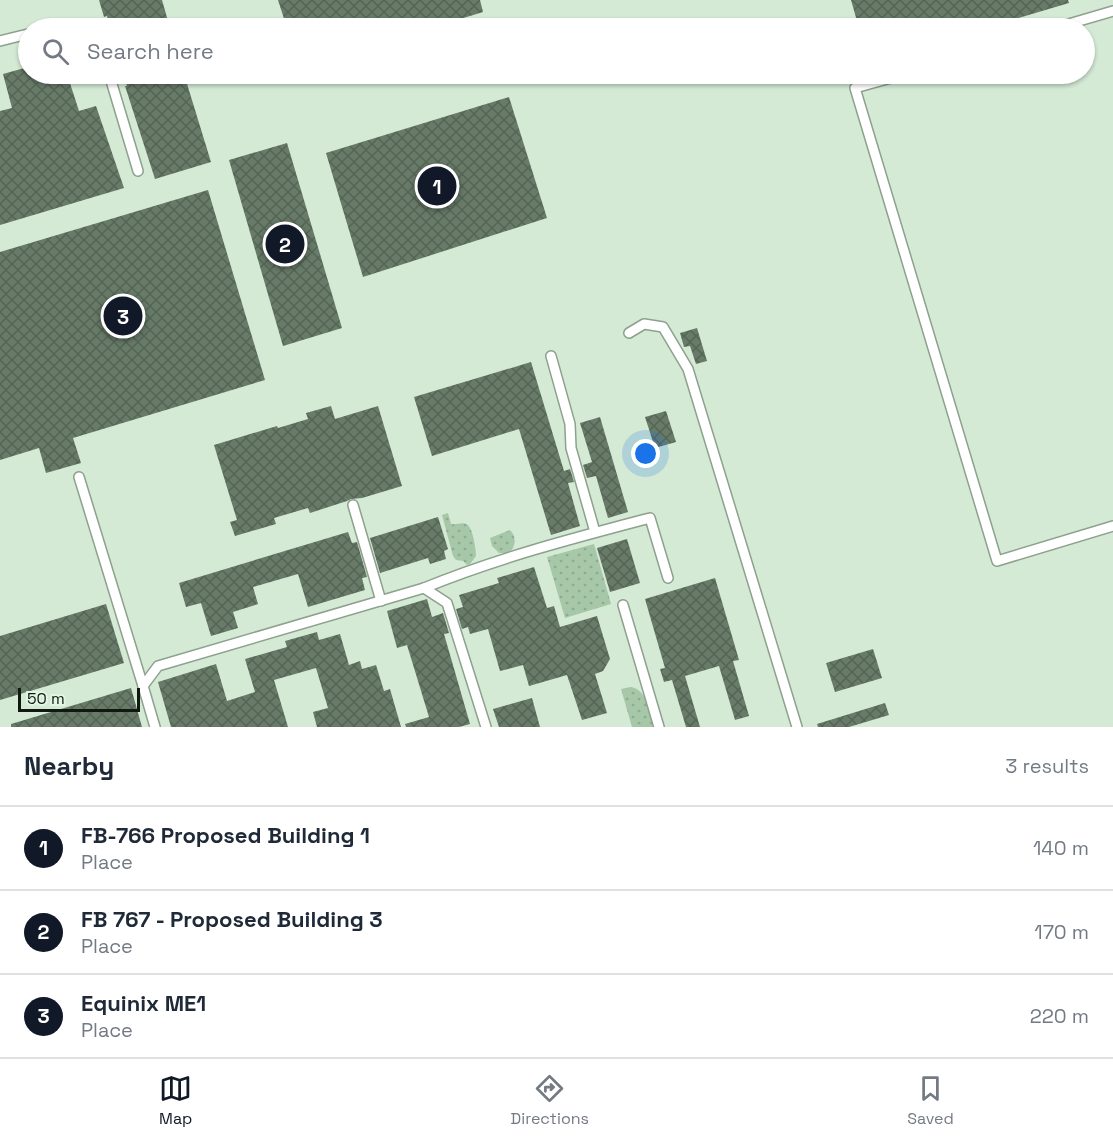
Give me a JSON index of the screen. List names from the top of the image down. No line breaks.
{"scale_bar":"50 m","page":{"search":"Search here","pins":["1","2","3"],"scale":"50 m","heading":["Nearby","3 results"],"list":[{"mark":"1","name":"FB-766 Proposed Building 1","note":"Place","value":"140 m"},{"mark":"2","name":"FB 767 - Proposed Building 3","note":"Place","value":"170 m"},{"mark":"3","name":"Equinix ME1","note":"Place","value":"220 m"}],"nav":["Map","Directions","Saved"]}}
